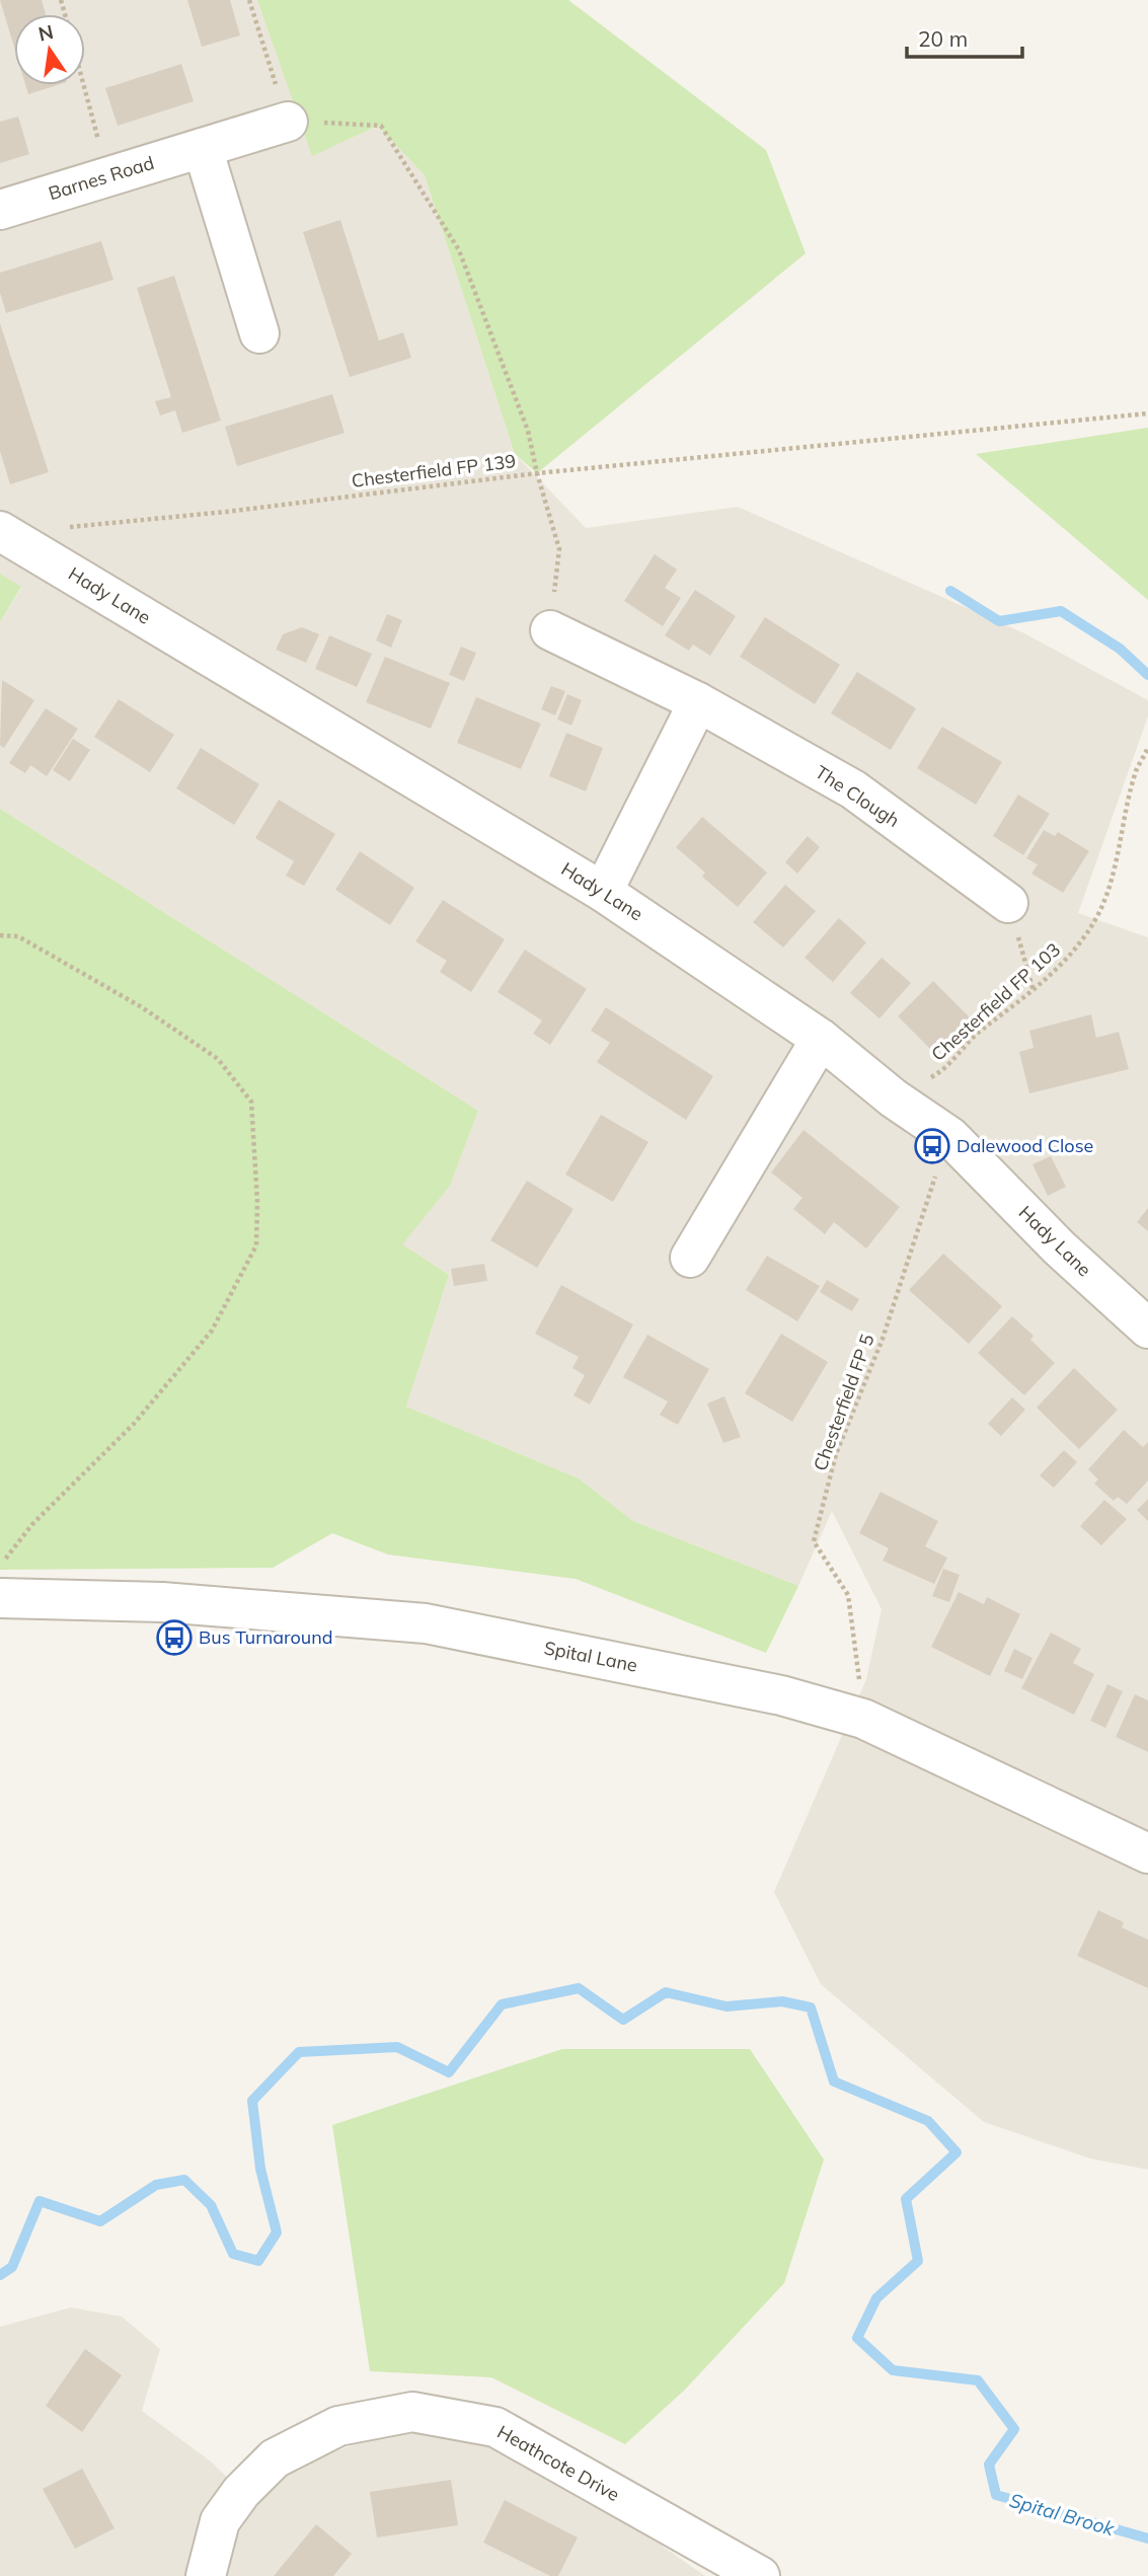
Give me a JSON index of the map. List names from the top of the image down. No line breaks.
{"streets":{"street":["Barnes Road","Hady Lane","The Clough","Spital Lane","Heathcote Drive"],"path":["Chesterfield FP 139","Chesterfield FP 103","Chesterfield FP 5"]},"crossings":[["Chesterfield FP 139","Hady Lane"],["Hady Lane","Chesterfield FP 103"],["Hady Lane","Chesterfield FP 5"],["Chesterfield FP 5","Spital Lane"]],"water":["Spital Brook"],"places":{"bus stop":["Dalewood Close","Bus Turnaround"]},"scale_bar":"20 m","north":"top"}
